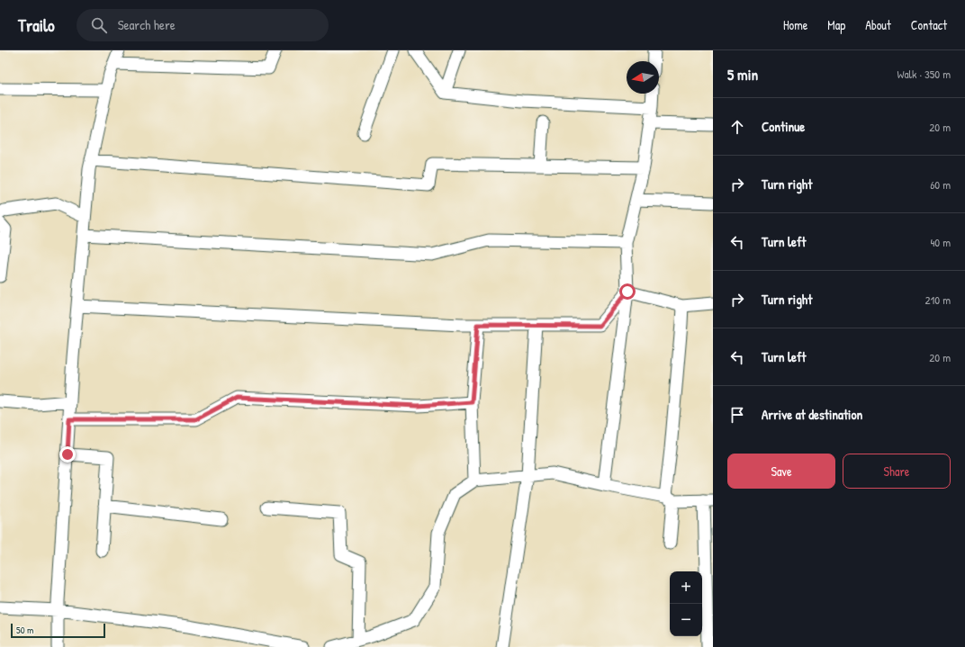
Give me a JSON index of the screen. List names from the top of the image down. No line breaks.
{"scale_bar":"50 m","north":"left","page":{"header":"Trailo","search":"Search here","nav":["Home","Map","About","Contact"],"heading":["5 min","Walk · 350 m"],"list":[["Continue","20 m"],["Turn right","60 m"],["Turn left","40 m"],["Turn right","210 m"],["Turn left","20 m"],"Arrive at destination"],"buttons":["Save","Share"],"map_buttons":["+","−"],"scale":"50 m"}}
